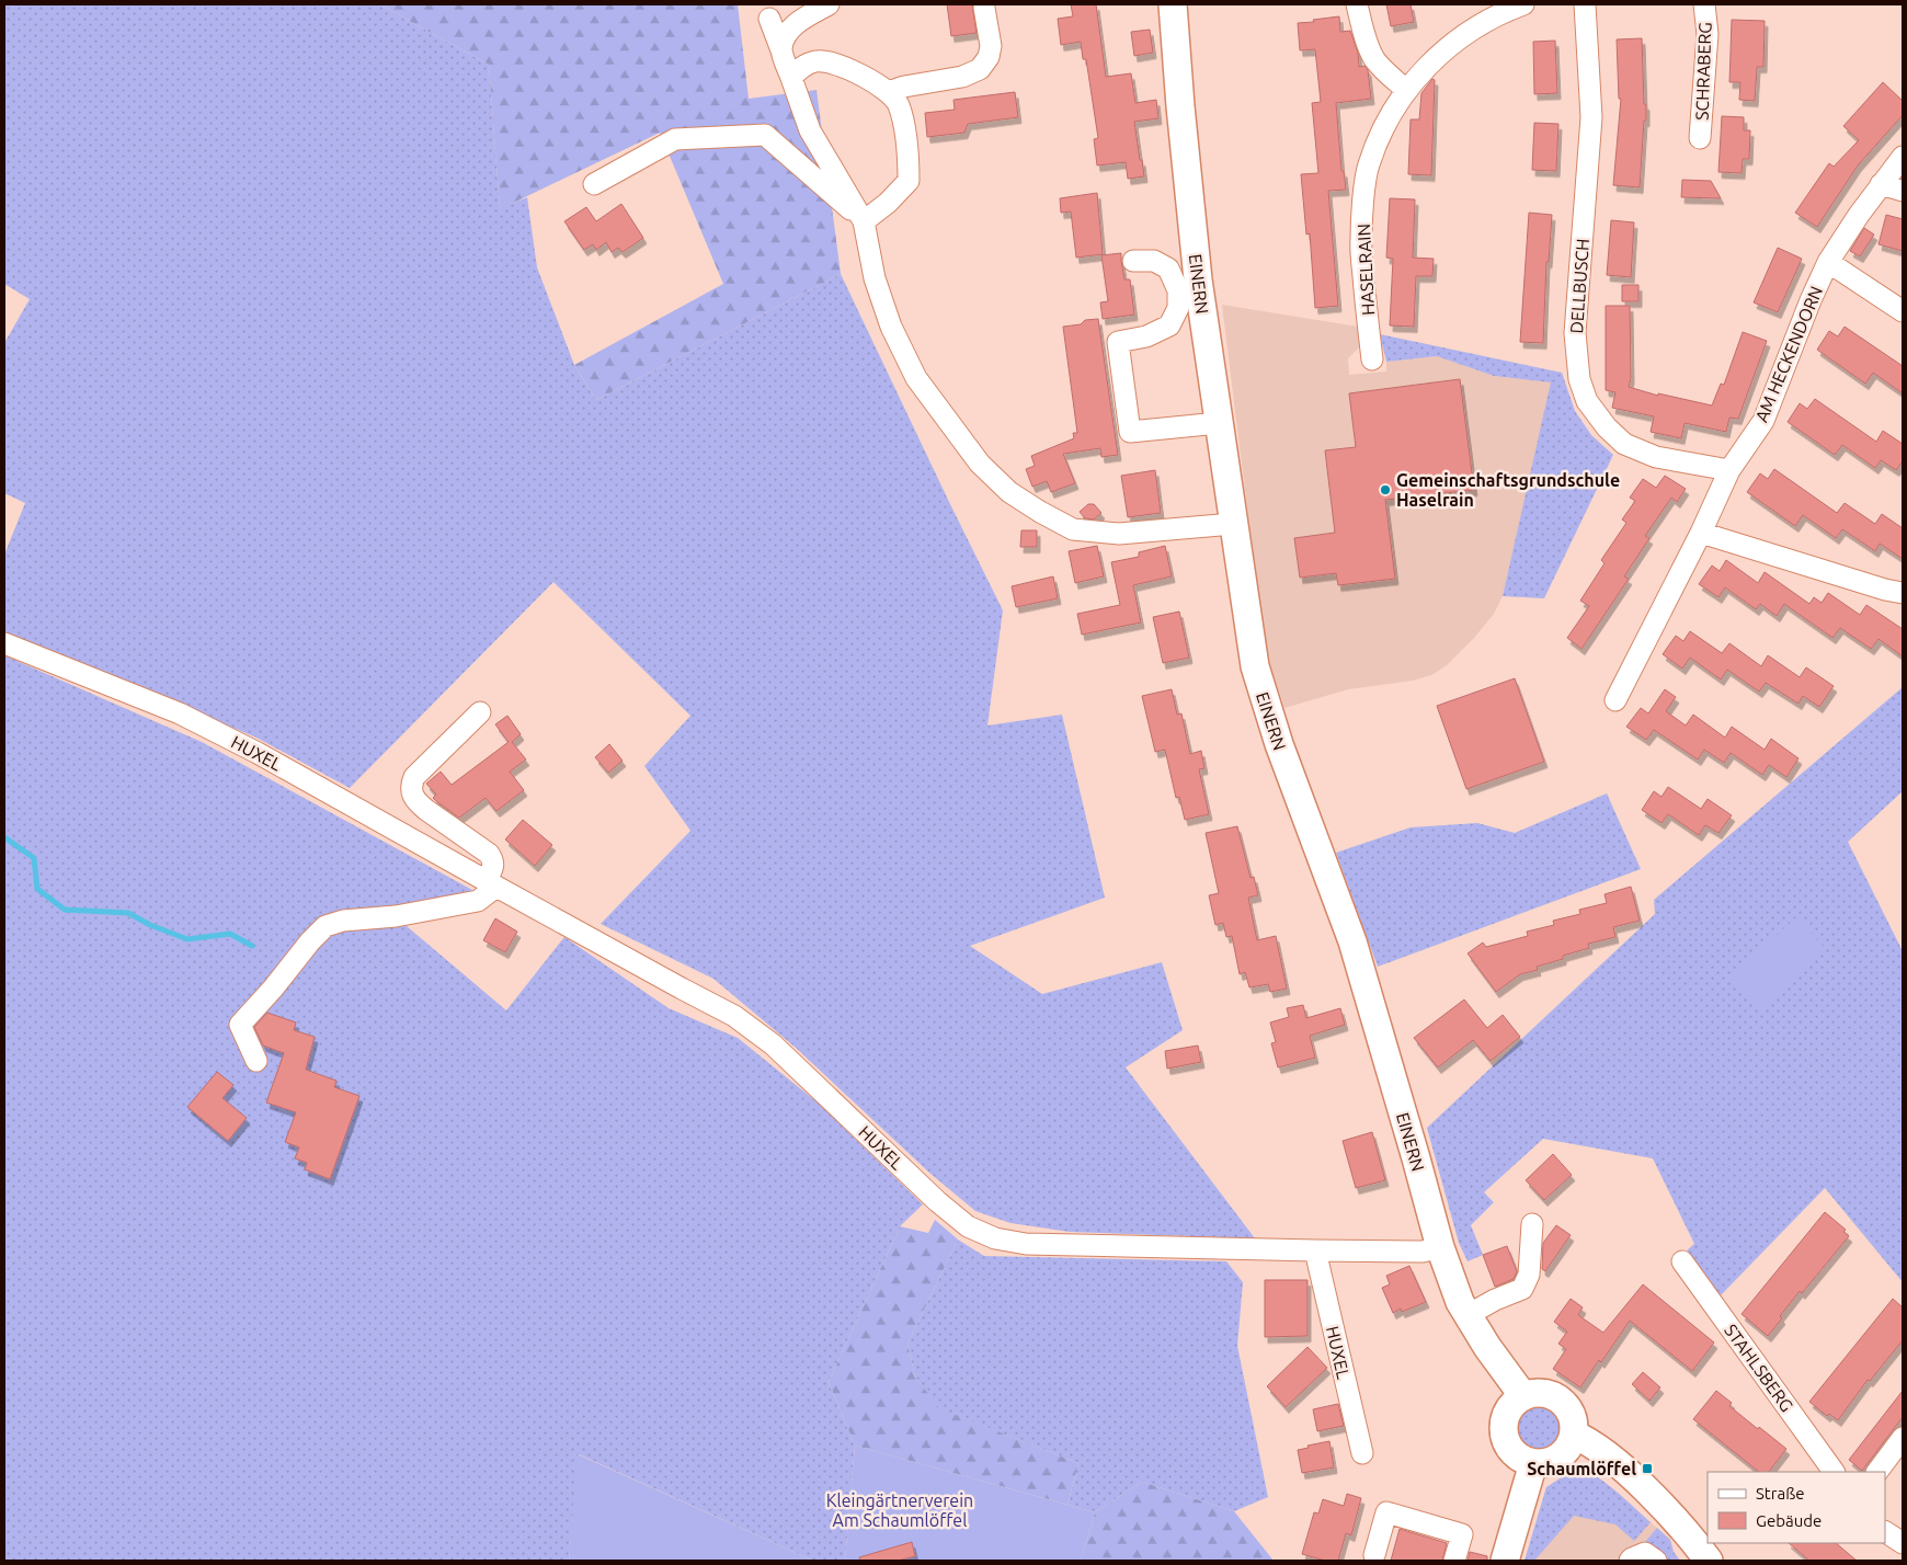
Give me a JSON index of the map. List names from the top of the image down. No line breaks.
{"streets":{"main road":["EINERN"],"street":["SCHRABERG","HASELRAIN","DELLBUSCH","AM HECKENDORN","HUXEL","STAHLSBERG"]},"crossings":[["EINERN","HUXEL"],["DELLBUSCH","AM HECKENDORN"]],"parks":["Kleingärtnerverein Am Schaumlöffel"],"places":{"other":["Gemeinschaftsgrundschule Haselrain"],"transit":["Schaumlöffel"]},"legend":["Straße","Gebäude"]}
